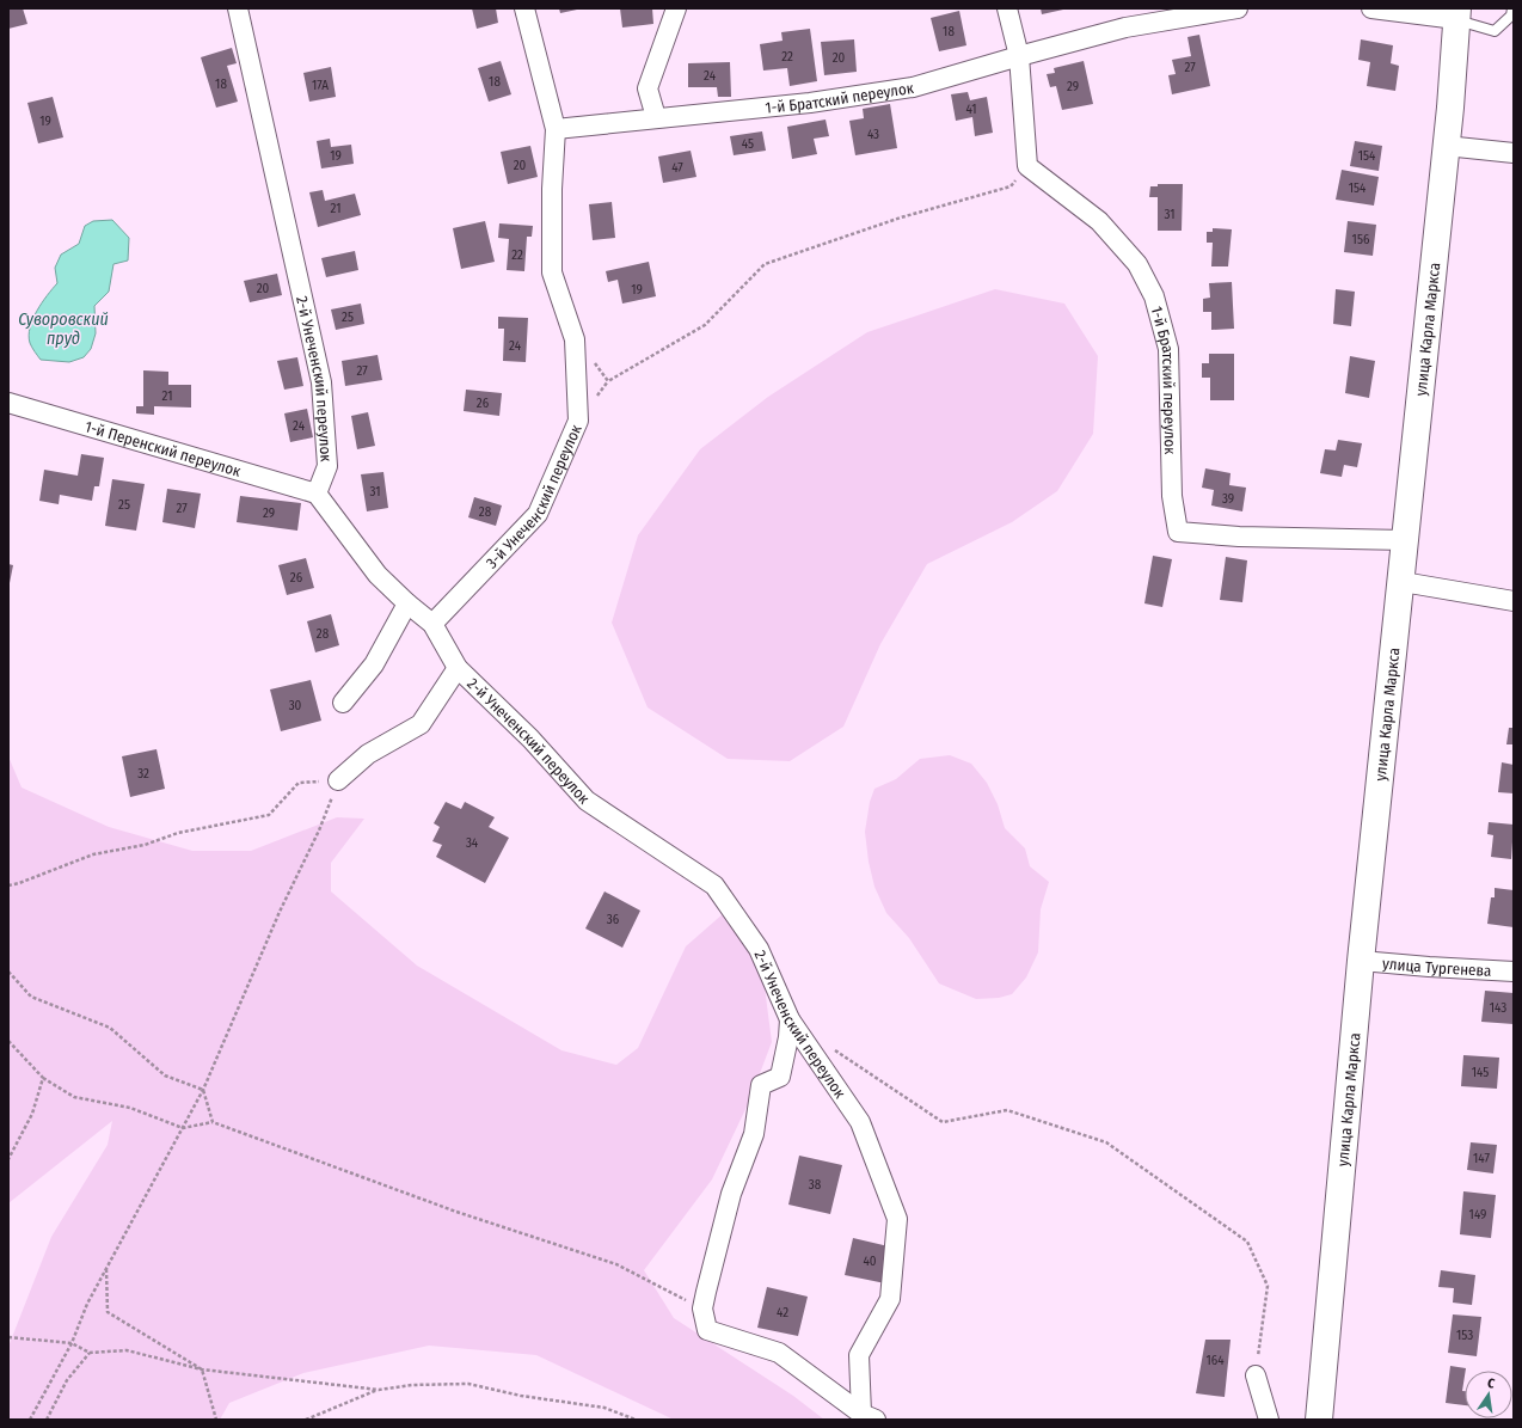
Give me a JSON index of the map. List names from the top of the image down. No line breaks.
{"streets":{"main road":["улица Карла Маркса"],"street":["1-й Братский переулок","2-й Унеченский переулок","1-й Перенский переулок","3-й Унеченский переулок","улица Тургенева"]},"crossings":[["1-й Братский переулок","улица Карла Маркса"],["1-й Братский переулок","3-й Унеченский переулок"],["улица Карла Маркса","улица Тургенева"],["2-й Унеченский переулок","1-й Перенский переулок"],["2-й Унеченский переулок","3-й Унеченский переулок"]],"water":["Суворовский пруд"],"house_numbers":["18","22","20","27","24","18","18","17А","29","41","19","43","45","19","154","20","47","154","21","31","156","22","20","19","25","24","27","21","26","24","31","39","25","27","28","29","26","28","30","32","34","36","143","145","147","38","149","40","42","153","164"],"north":"top"}
